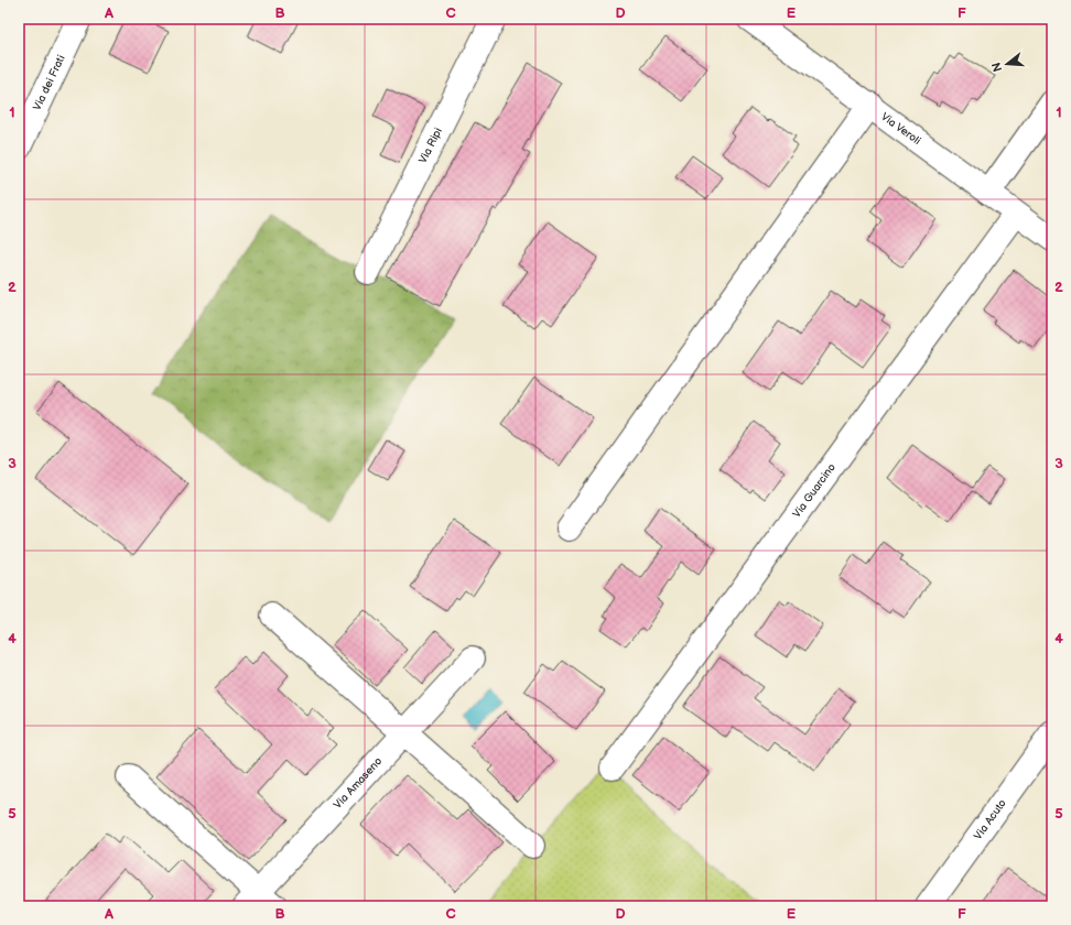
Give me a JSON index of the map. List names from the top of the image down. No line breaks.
{"streets":{"street":["Via dei Frati","Via Veroli","Via Ripi","Via Guarcino","Via Amaseno","Via Acuto"]},"crossings":[["Via Veroli","Via Guarcino"]],"north":"left","grid":{"columns":["A","B","C","D","E","F"],"rows":["1","2","3","4","5"]}}
